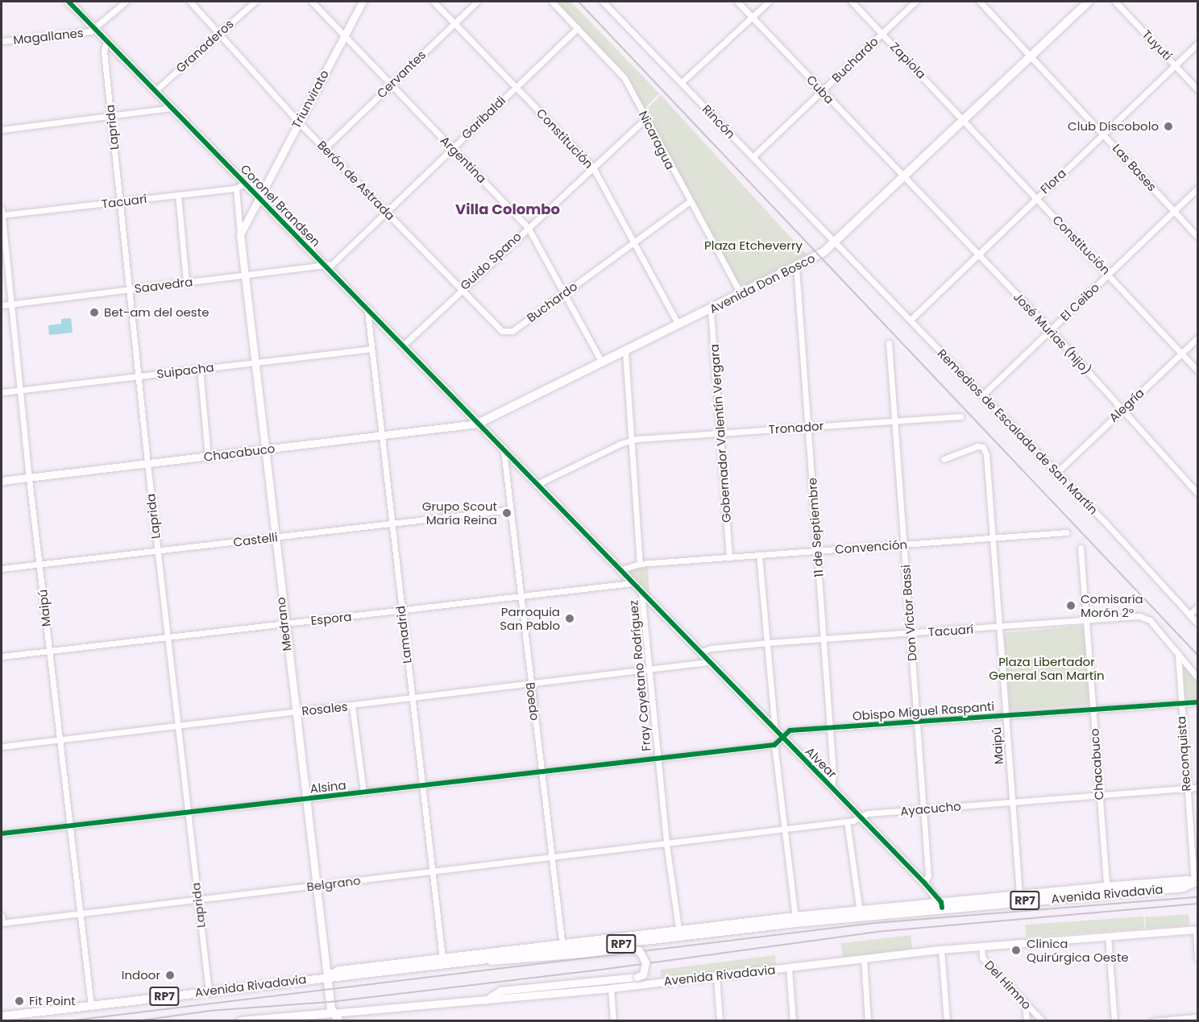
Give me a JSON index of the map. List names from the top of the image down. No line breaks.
{"streets":{"main road":["Avenida Don Bosco","Medrano","Avenida Rivadavia","RP7"],"street":["Magallanes","Tuyutí","Granaderos","Buchardo","Zapiola","Cervantes","Cuba","Triunvirato","Garibaldi","Rincón","Laprida","Constitución","Nicaragua","Argentina","Las Bases","Berón de Astrada","Flora","Tacuarí","Coronel Brandsen","Guido Spano","Saavedra","El Ceibo","José Murias (hijo)","Suipacha","Alegría","Tronador","Remedios de Escalada de San Martín","Gobernador Valentín Vergara","Chacabuco","11 de Septiembre","Castelli","Convención","Maipú","Don Víctor Bassi","Espora","Lamadrid","Fray Cayetano Rodríguez","Boedo","Rosales","Obispo Miguel Raspanti","Reconquista","Alvear","Alsina","Ayacucho","Belgrano","Del Himno"]},"crossings":[["Magallanes","Coronel Brandsen"],["Tuyutí","Flora"],["Granaderos","Berón de Astrada"],["Granaderos","Coronel Brandsen"],["Buchardo","Zapiola"],["Buchardo","Cuba"],["Buchardo","Rincón"],["Buchardo","Constitución"],["Buchardo","Nicaragua"],["Buchardo","Argentina"],["Buchardo","Berón de Astrada"],["Zapiola","Constitución"],["Zapiola","Avenida Don Bosco"],["Cervantes","Constitución"],["Cervantes","Argentina"],["Cervantes","Berón de Astrada"],["Cuba","Avenida Don Bosco"],["Cuba","José Murias (hijo)"],["Triunvirato","Argentina"],["Triunvirato","Berón de Astrada"],["Triunvirato","Coronel Brandsen"],["Garibaldi","Constitución"],["Garibaldi","Nicaragua"],["Garibaldi","Argentina"],["Garibaldi","Berón de Astrada"],["Garibaldi","Coronel Brandsen"],["Garibaldi","Saavedra"],["Rincón","Avenida Don Bosco"],["Rincón","Remedios de Escalada de San Martín"],["Laprida","Tacuarí"],["Laprida","Coronel Brandsen"],["Laprida","Saavedra"],["Laprida","Suipacha"],["Laprida","Chacabuco"],["Laprida","Castelli"],["Laprida","Espora"],["Laprida","Rosales"],["Laprida","Alsina"],["Laprida","Belgrano"],["Laprida","Avenida Rivadavia"],["Constitución","Flora"],["Constitución","Guido Spano"],["Constitución","Avenida Don Bosco"],["Constitución","El Ceibo"],["Constitución","Alegría"],["Nicaragua","Guido Spano"],["Nicaragua","Avenida Don Bosco"],["Argentina","Guido Spano"],["Argentina","Avenida Don Bosco"],["Las Bases","Flora"],["Las Bases","Avenida Don Bosco"],["Las Bases","El Ceibo"],["Berón de Astrada","Guido Spano"],["Flora","José Murias (hijo)"],["Flora","Remedios de Escalada de San Martín"],["Tacuarí","Coronel Brandsen"],["Tacuarí","Chacabuco"],["Tacuarí","11 de Septiembre"],["Tacuarí","Maipú"],["Tacuarí","Don Víctor Bassi"],["Tacuarí","Medrano"],["Tacuarí","Reconquista"],["Tacuarí","Alvear"],["Coronel Brandsen","Guido Spano"],["Coronel Brandsen","Avenida Don Bosco"],["Coronel Brandsen","Saavedra"],["Coronel Brandsen","Chacabuco"],["Coronel Brandsen","Lamadrid"],["Coronel Brandsen","Boedo"],["Coronel Brandsen","Alvear"],["Avenida Don Bosco","José Murias (hijo)"],["Avenida Don Bosco","Remedios de Escalada de San Martín"],["Avenida Don Bosco","Gobernador Valentín Vergara"],["Avenida Don Bosco","Chacabuco"],["Avenida Don Bosco","11 de Septiembre"],["Saavedra","Maipú"],["Saavedra","Medrano"],["El Ceibo","José Murias (hijo)"],["El Ceibo","Remedios de Escalada de San Martín"],["José Murias (hijo)","Alegría"],["Suipacha","Maipú"],["Suipacha","Medrano"],["Suipacha","Lamadrid"],["Alegría","Remedios de Escalada de San Martín"],["Tronador","Gobernador Valentín Vergara"],["Tronador","11 de Septiembre"],["Tronador","Don Víctor Bassi"],["Gobernador Valentín Vergara","Convención"],["Chacabuco","Maipú"],["Chacabuco","Medrano"],["Chacabuco","Lamadrid"],["Chacabuco","Obispo Miguel Raspanti"],["Chacabuco","Ayacucho"],["Chacabuco","Avenida Rivadavia"],["11 de Septiembre","Convención"],["11 de Septiembre","Obispo Miguel Raspanti"],["11 de Septiembre","Alvear"],["Castelli","Maipú"],["Castelli","Medrano"],["Castelli","Lamadrid"],["Castelli","Boedo"],["Convención","Maipú"],["Convención","Don Víctor Bassi"],["Convención","Alvear"],["Maipú","Espora"],["Maipú","Rosales"],["Maipú","Obispo Miguel Raspanti"],["Maipú","Alsina"],["Maipú","Ayacucho"],["Maipú","Belgrano"],["Maipú","Avenida Rivadavia"],["Don Víctor Bassi","Obispo Miguel Raspanti"],["Don Víctor Bassi","Alvear"],["Don Víctor Bassi","Ayacucho"],["Espora","Medrano"],["Espora","Lamadrid"],["Espora","Boedo"],["Espora","Alvear"],["Medrano","Rosales"],["Medrano","Alsina"],["Medrano","Belgrano"],["Medrano","Avenida Rivadavia"],["Lamadrid","Rosales"],["Lamadrid","Alsina"],["Lamadrid","Belgrano"],["Lamadrid","Avenida Rivadavia"],["Fray Cayetano Rodríguez","Rosales"],["Fray Cayetano Rodríguez","Alvear"],["Fray Cayetano Rodríguez","Alsina"],["Fray Cayetano Rodríguez","Ayacucho"],["Fray Cayetano Rodríguez","Belgrano"],["Fray Cayetano Rodríguez","Avenida Rivadavia"],["Boedo","Rosales"],["Boedo","Alsina"],["Boedo","Belgrano"],["Boedo","Avenida Rivadavia"],["Obispo Miguel Raspanti","Reconquista"],["Obispo Miguel Raspanti","Alvear"],["Reconquista","Ayacucho"],["Reconquista","Avenida Rivadavia"],["Alvear","Ayacucho"],["Alvear","Avenida Rivadavia"],["Ayacucho","Belgrano"],["Avenida Rivadavia","Del Himno"]],"districts":["Villa Colombo"],"parks":["Plaza Etcheverry","Plaza Libertador General San Martín"],"places":["Club Discobolo","Bet-am del oeste","Grupo Scout María Reina","Comisaría Morón 2°","Parroquia San Pablo","Clinica Quirúrgica Oeste","Indoor","Fit Point"]}
